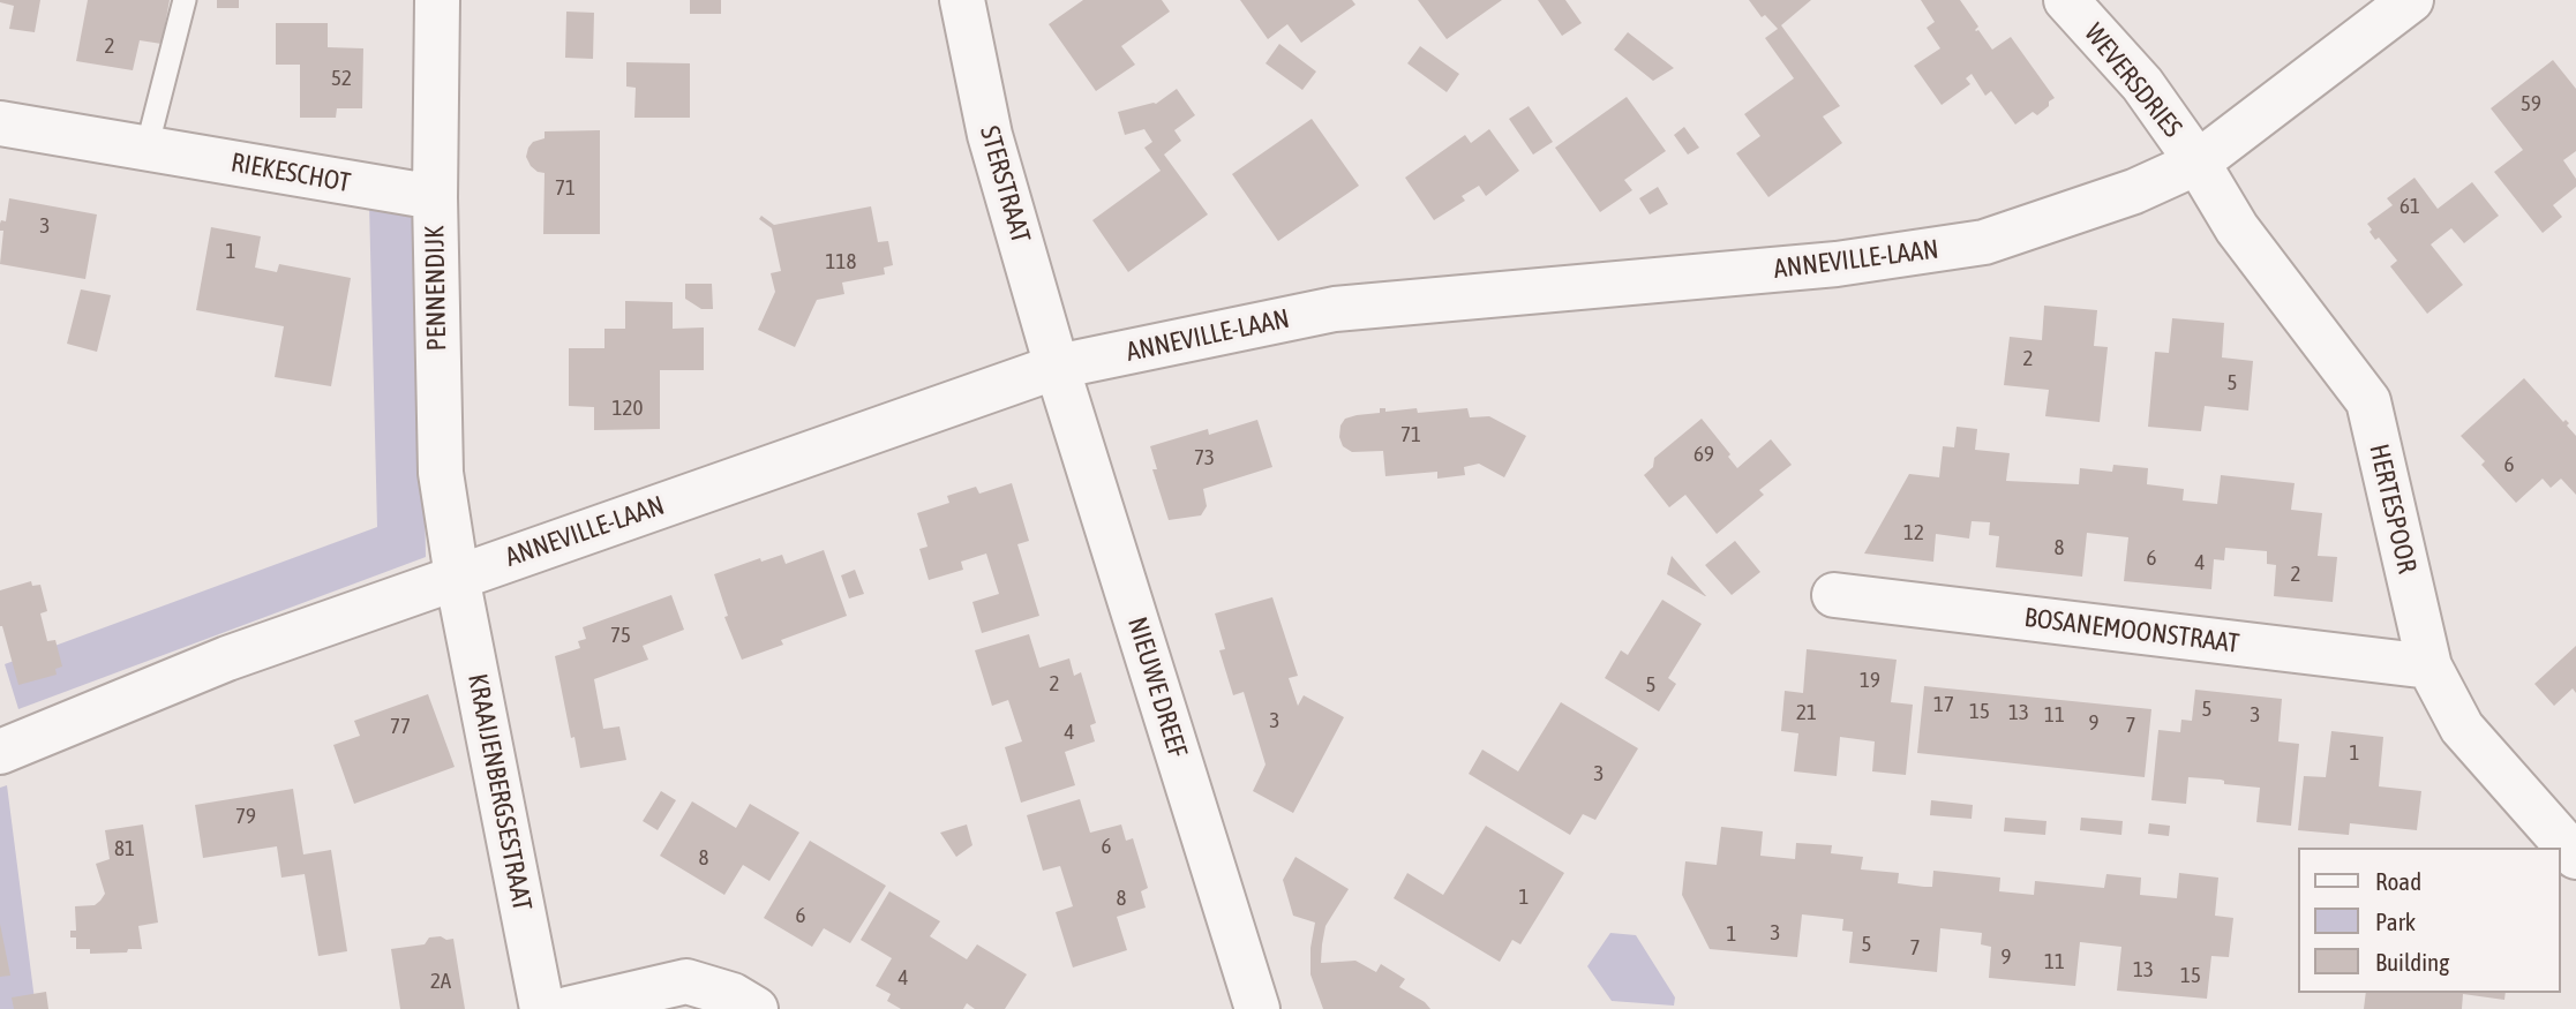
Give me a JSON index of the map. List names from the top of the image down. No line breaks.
{"streets":{"street":["WEVERSDRIES","RIEKESCHOT","STERSTRAAT","ANNEVILLE-LAAN","PENNENDIJK","HERTESPOOR","BOSANEMOONSTRAAT","NIEUWE DREEF","KRAAIJENBERGSESTRAAT"]},"crossings":[["WEVERSDRIES","ANNEVILLE-LAAN"],["WEVERSDRIES","HERTESPOOR"],["RIEKESCHOT","PENNENDIJK"],["STERSTRAAT","ANNEVILLE-LAAN"],["STERSTRAAT","NIEUWE DREEF"],["ANNEVILLE-LAAN","PENNENDIJK"],["ANNEVILLE-LAAN","HERTESPOOR"],["ANNEVILLE-LAAN","NIEUWE DREEF"],["ANNEVILLE-LAAN","KRAAIJENBERGSESTRAAT"],["PENNENDIJK","KRAAIJENBERGSESTRAAT"],["HERTESPOOR","BOSANEMOONSTRAAT"]],"house_numbers":["2","52","59","71","61","3","1","118","2","5","120","71","69","73","6","12","8","6","4","2","75","19","2","5","17","5","15","21","13","11","3","3","9","7","77","4","1","3","79","6","81","8","1","8","6","3","1","5","7","9","11","13","15","4","2A"],"legend":["Road","Park","Building"]}
